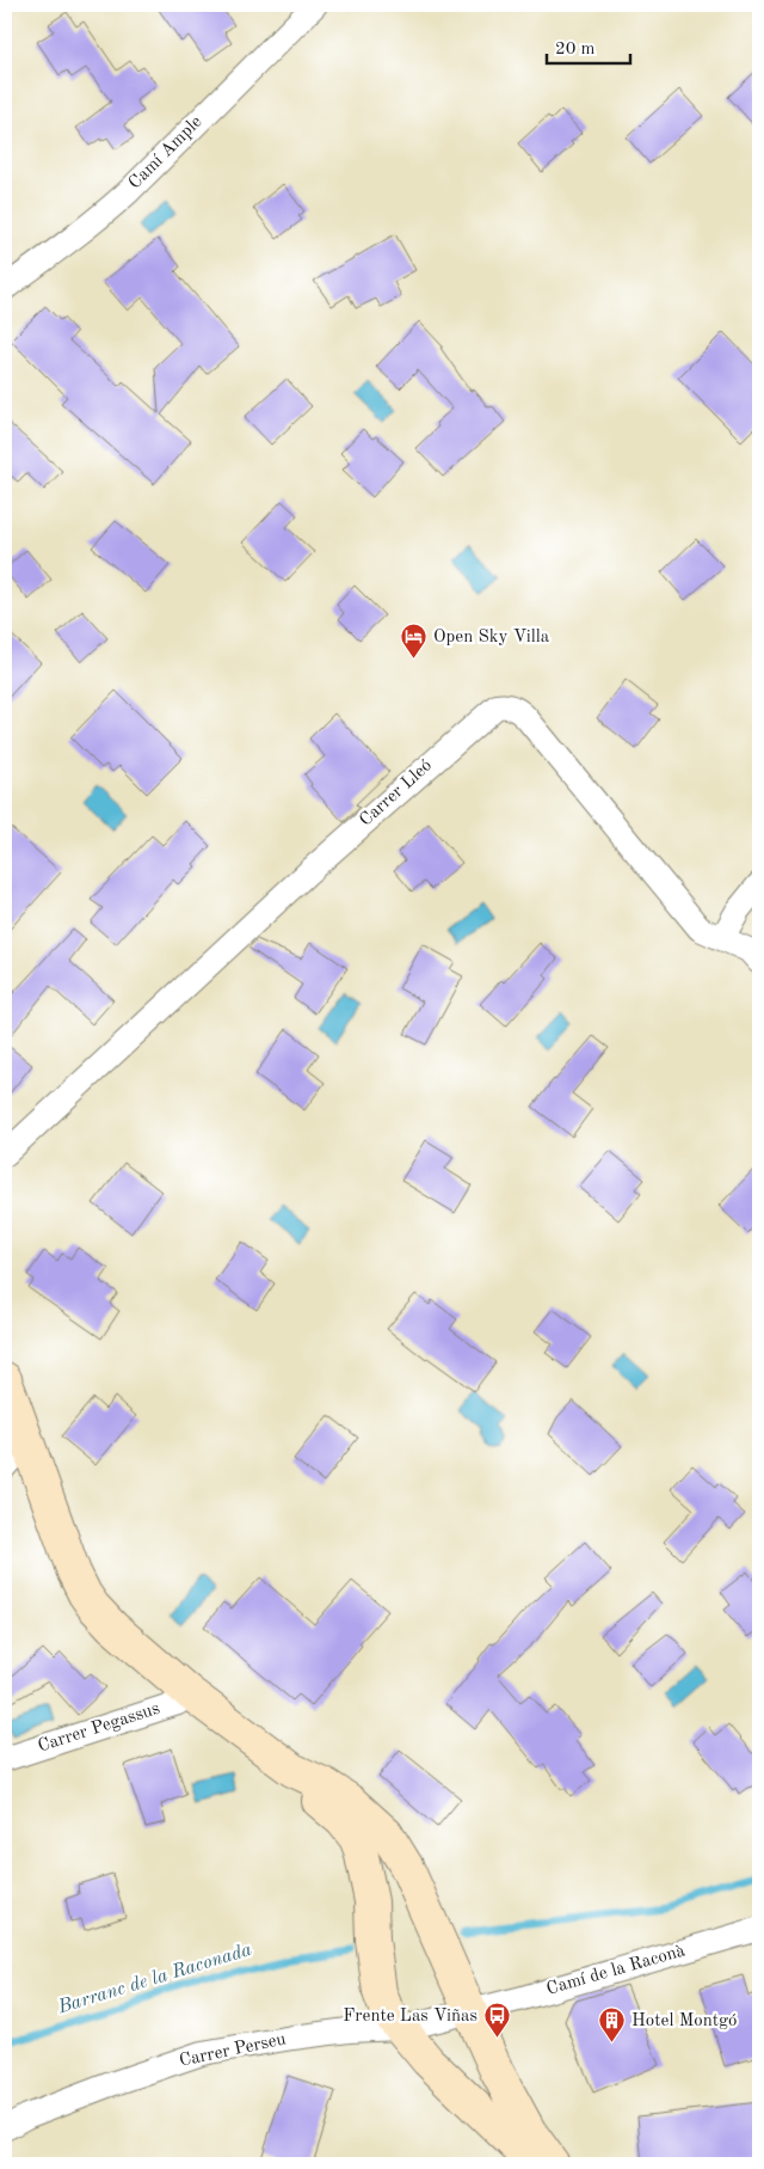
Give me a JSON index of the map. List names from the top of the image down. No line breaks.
{"streets":{"street":["Camí Ample","Carrer Lleó","Carrer Pegassus","Camí de la Raconà","Carrer Perseu"]},"crossings":[["Camí de la Raconà","Carrer Perseu"]],"water":["Barranc de la Raconada"],"places":{"hotel":["Open Sky Villa"],"bus stop":["Frente Las Viñas"],"building":["Hotel Montgó"]},"scale_bar":"20 m"}
